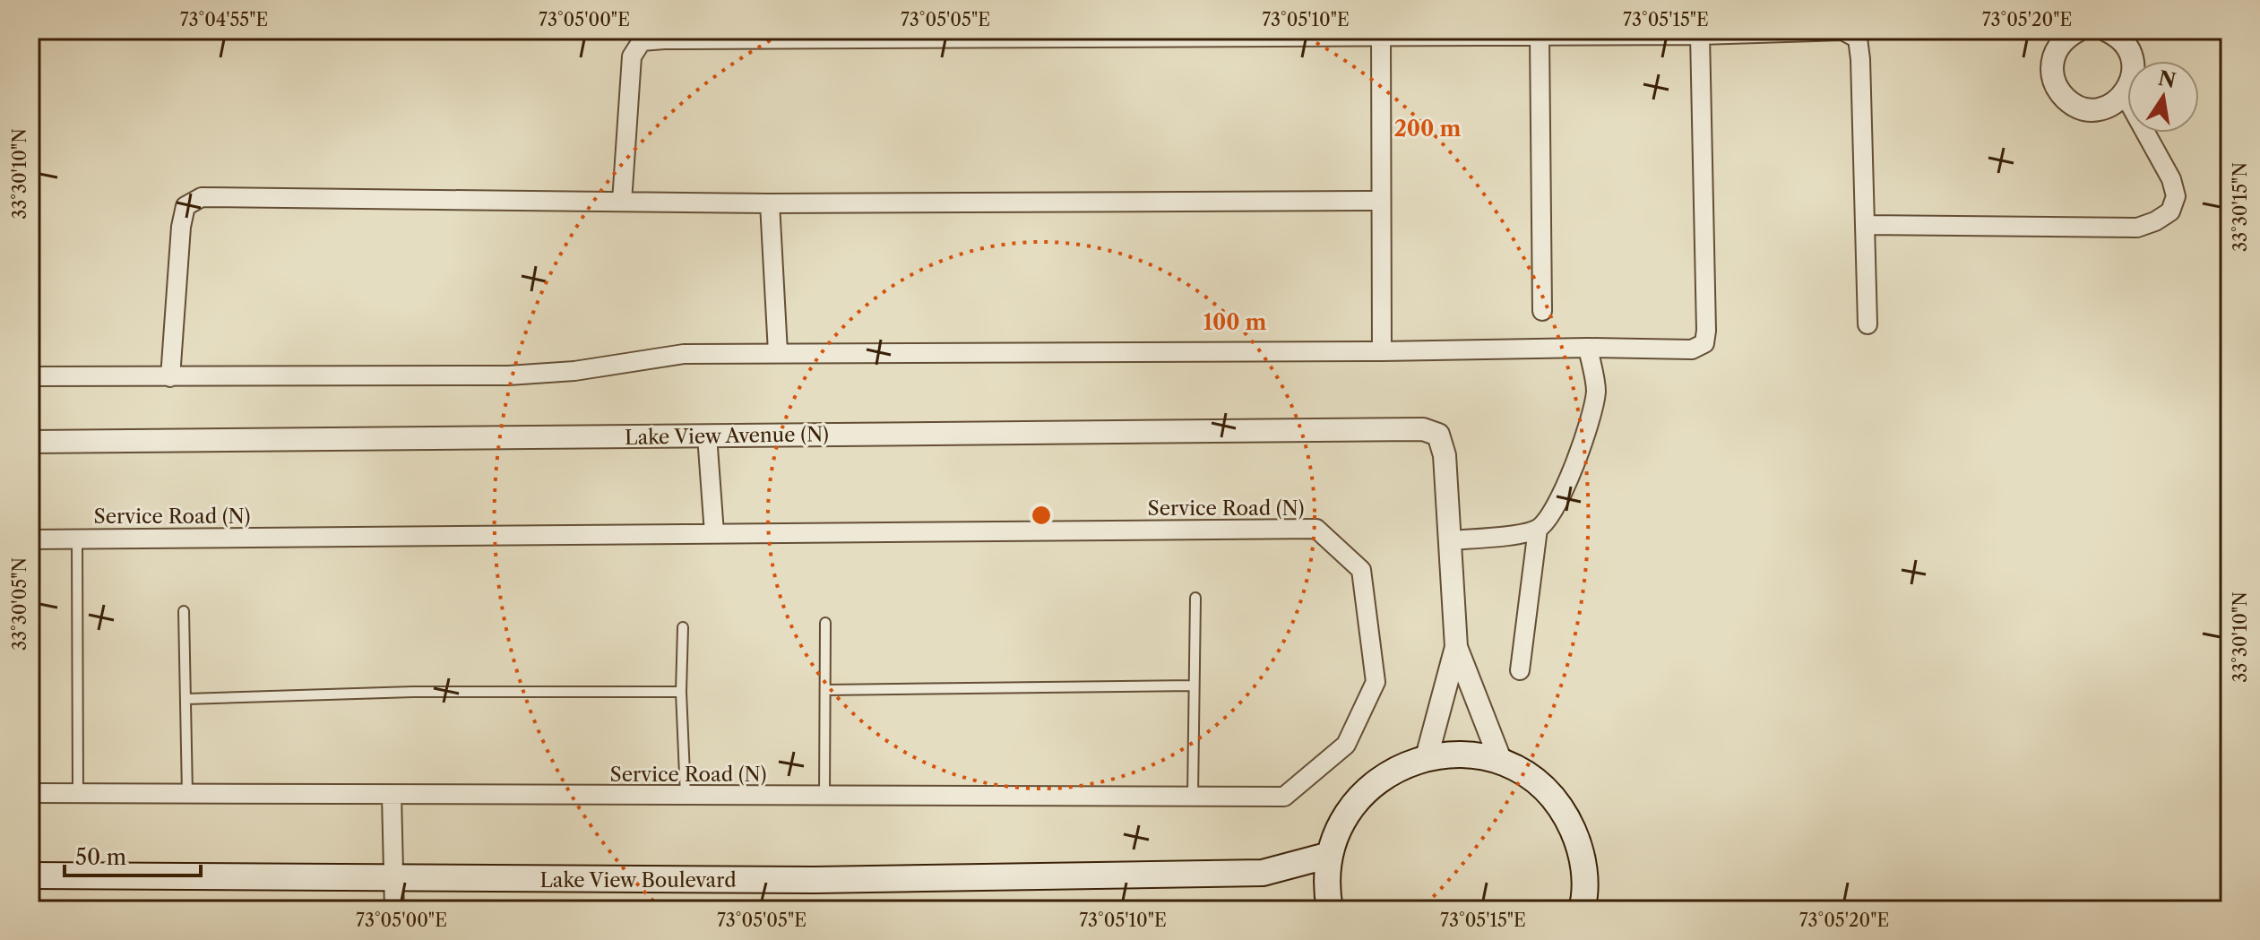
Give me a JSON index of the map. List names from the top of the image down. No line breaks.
{"streets":{"main road":["Lake View Boulevard"],"street":["Lake View Avenue (N)","Service Road (N)"]},"scale_bar":"50 m","north":"top","coordinates":["73°04'55\"E","73°05'00\"E","73°05'05\"E","73°05'10\"E","73°05'15\"E","73°05'20\"E","33°30'10\"N","33°30'15\"N","33°30'05\"N"],"rings":["200 m","100 m"]}
